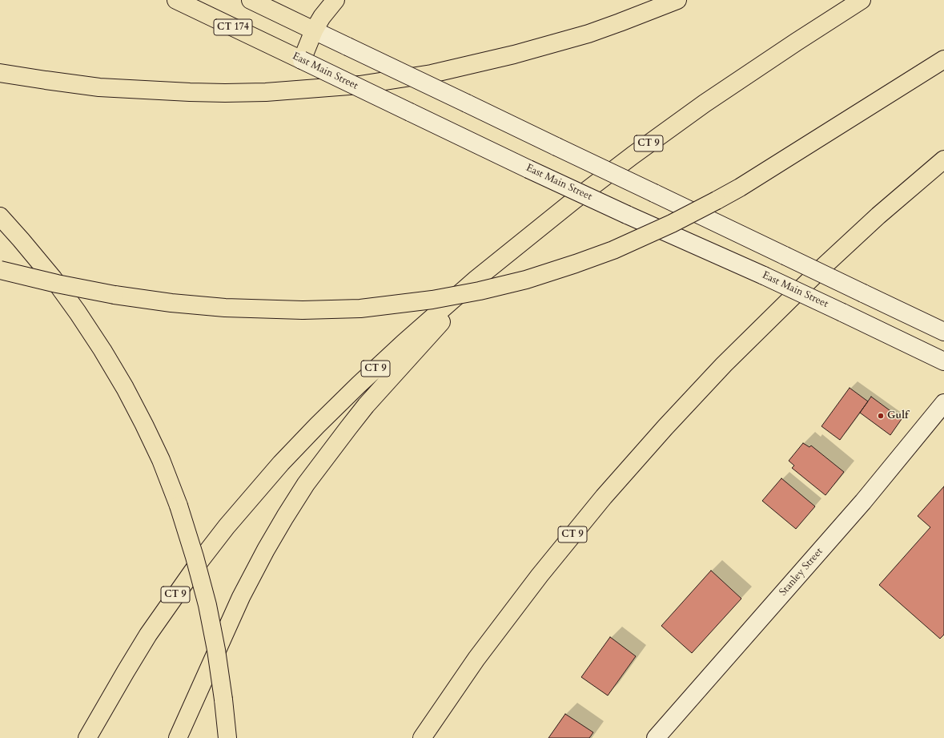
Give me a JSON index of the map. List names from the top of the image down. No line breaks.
{"streets":{"main road":["CT 174","East Main Street","CT 9","Stanley Street"]},"places":["Gulf"]}
